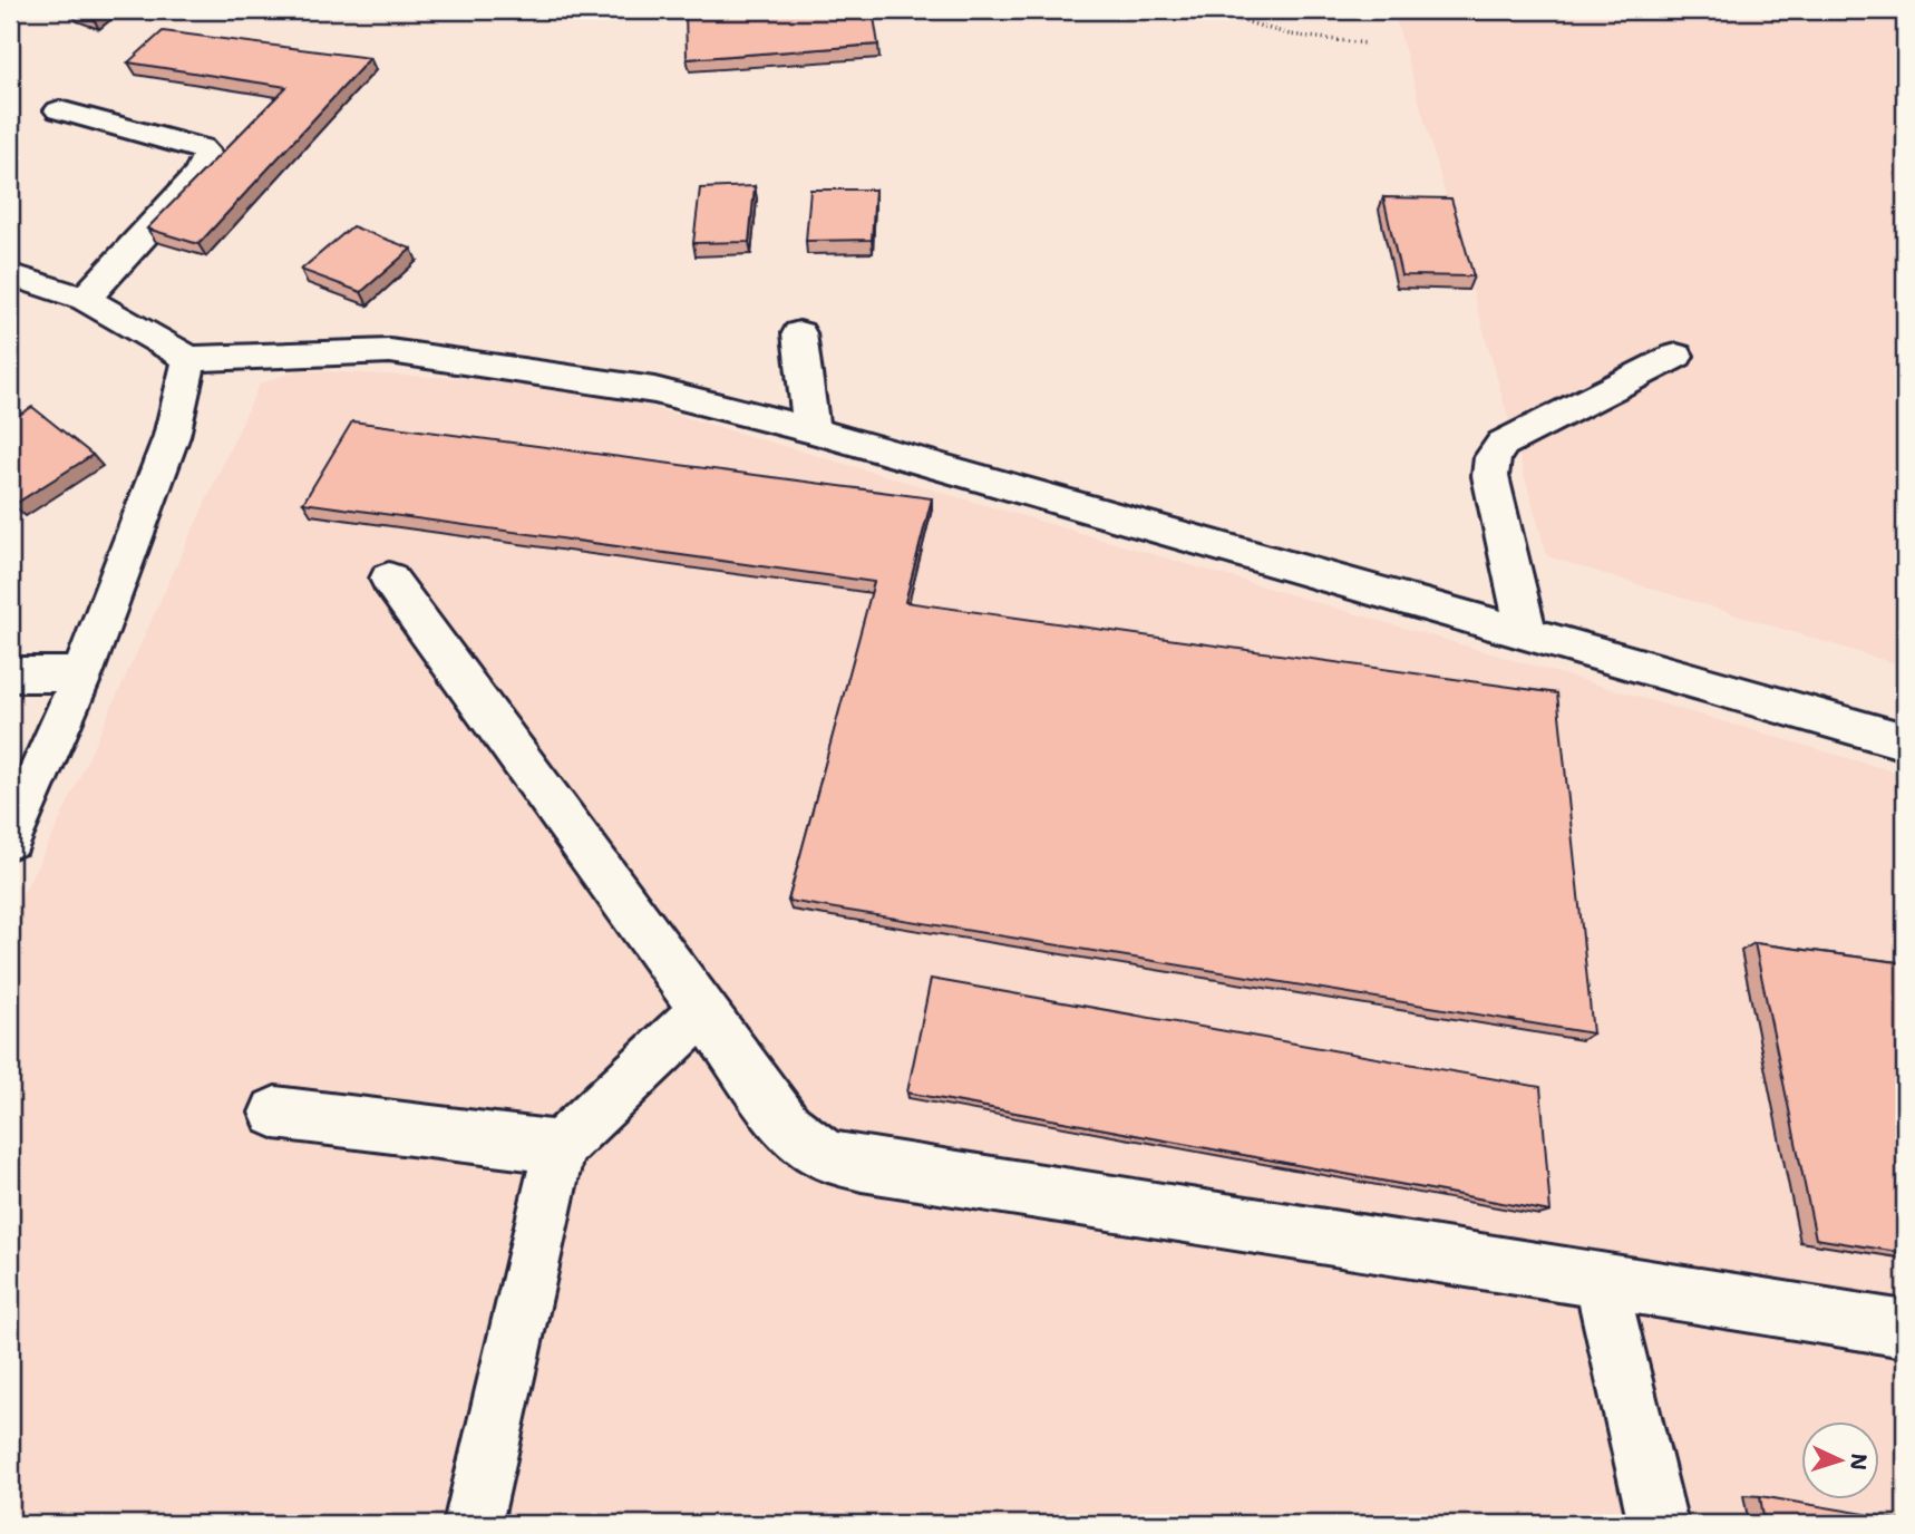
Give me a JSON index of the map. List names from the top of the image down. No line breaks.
{"north":"right"}
